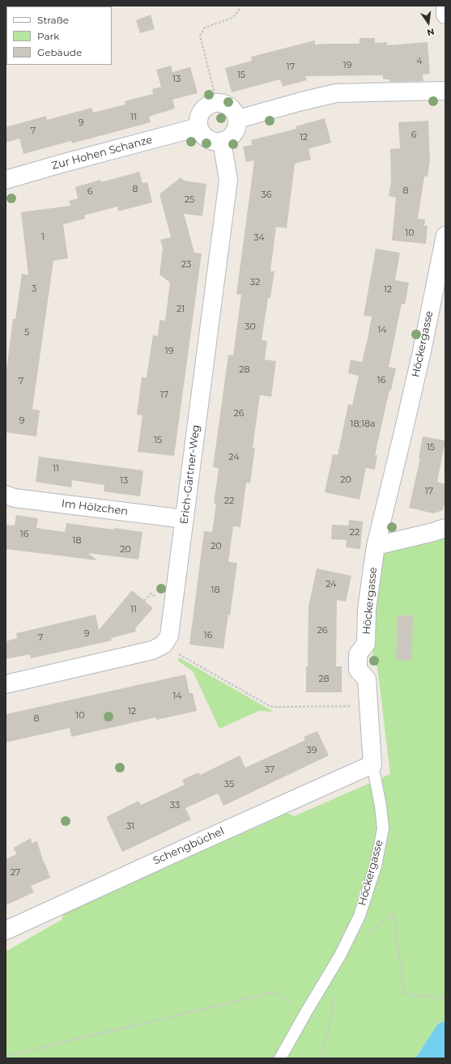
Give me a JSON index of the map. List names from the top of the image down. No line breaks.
{"streets":{"street":["Zur Hohen Schanze","Höckergasse","Erich-Gärtner-Weg","Im Hölzchen","Schengbüchel"]},"crossings":[["Zur Hohen Schanze","Erich-Gärtner-Weg"],["Höckergasse","Schengbüchel"],["Erich-Gärtner-Weg","Im Hölzchen"]],"house_numbers":["4","19","17","15","13","11","9","7","6","12","8","8","6","36","25","10","1","34","23","32","3","12","21","30","14","5","19","28","16","7","17","26","9","18;18a","15","15","24","11","20","13","17","22","22","16","18","20","20","24","18","11","26","9","16","7","28","14","12","10","8","39","37","35","33","31","27"],"legend":["Straße","Park","Gebäude"],"north":"bottom"}
